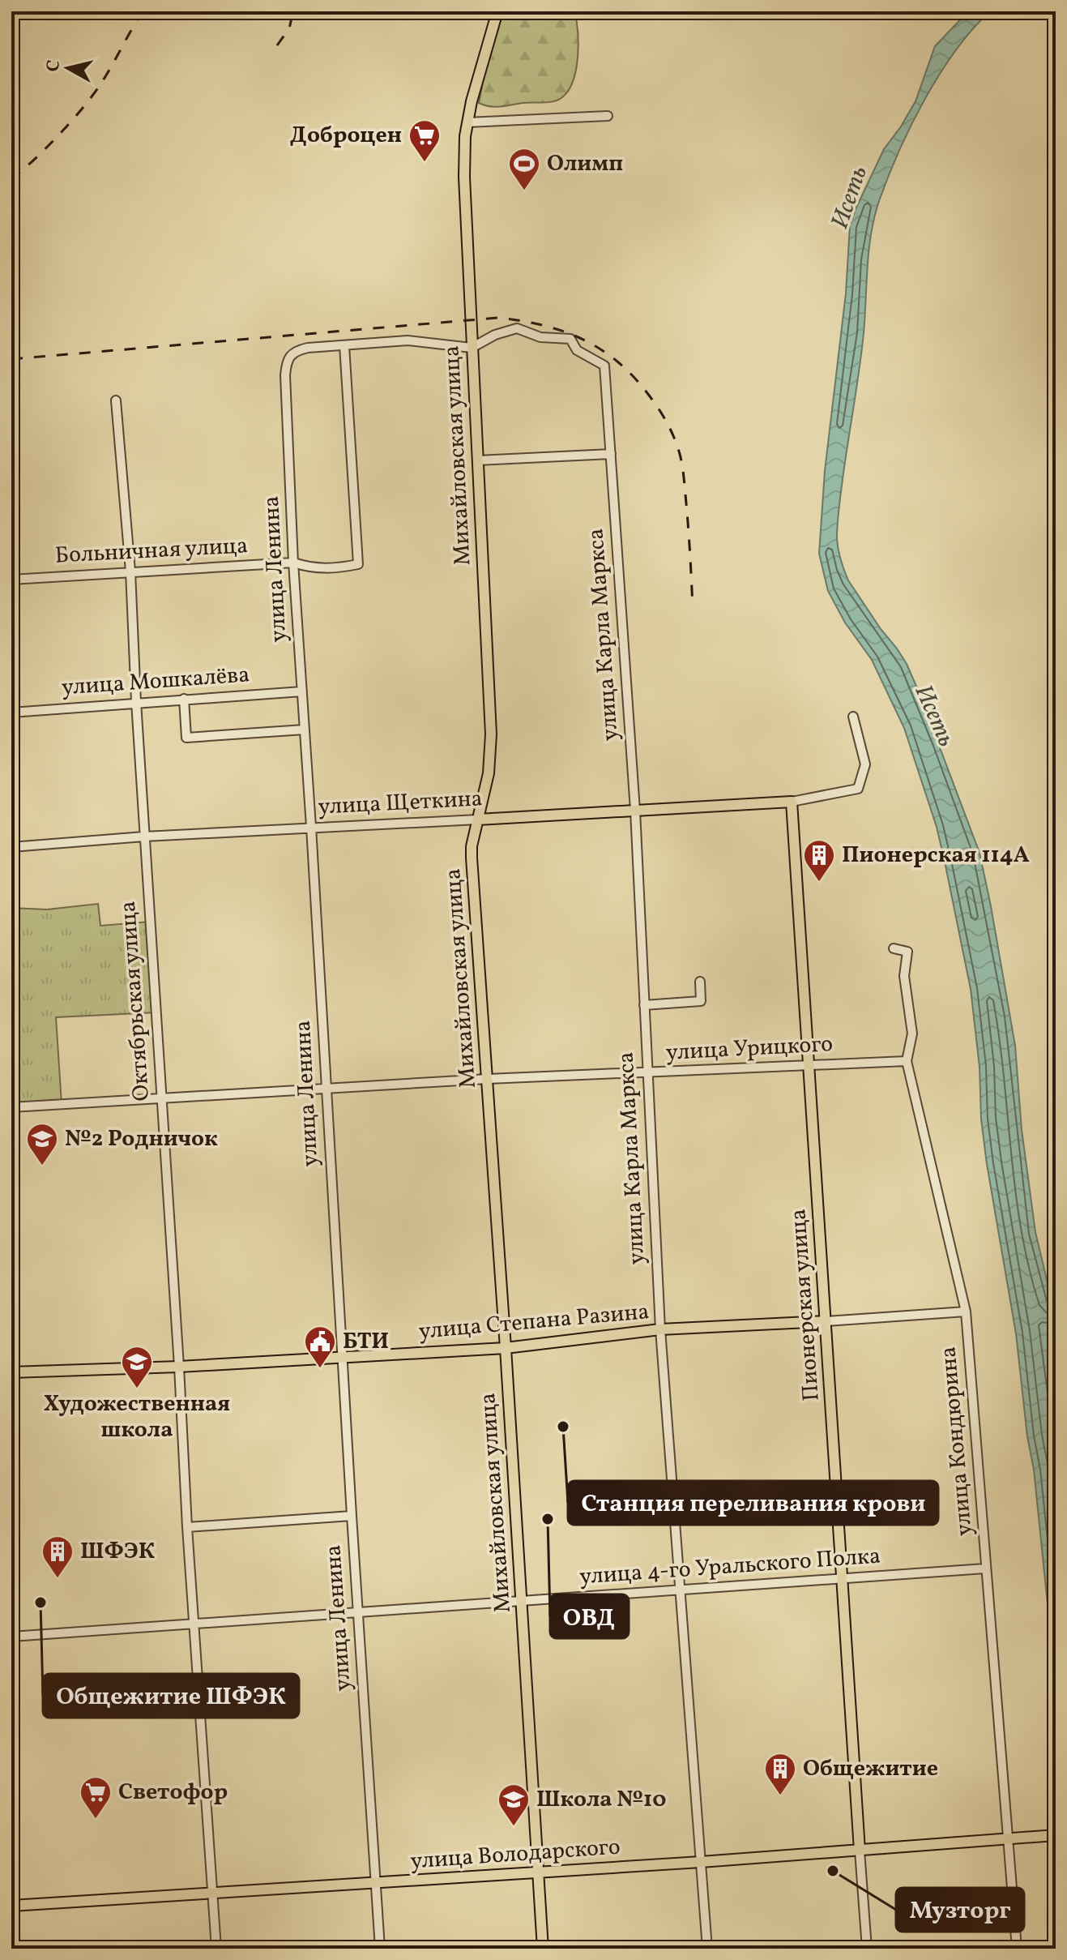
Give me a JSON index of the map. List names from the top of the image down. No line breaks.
{"streets":{"main road":["Михайловская улица","улица Щеткина","Пионерская улица","улица Степана Разина","улица Володарского"],"street":["Больничная улица","улица Ленина","улица Карла Маркса","улица Мошкалёва","Октябрьская улица","улица Урицкого","улица Кондюрина","улица 4-го Уральского Полка"]},"crossings":[["Михайловская улица","улица Ленина"],["Михайловская улица","улица Карла Маркса"],["Михайловская улица","улица Щеткина"],["Михайловская улица","улица Урицкого"],["Михайловская улица","улица Степана Разина"],["Михайловская улица","улица 4-го Уральского Полка"],["Михайловская улица","улица Володарского"],["Больничная улица","улица Ленина"],["Больничная улица","Октябрьская улица"],["улица Ленина","улица Карла Маркса"],["улица Ленина","улица Мошкалёва"],["улица Ленина","улица Щеткина"],["улица Ленина","улица Урицкого"],["улица Ленина","улица Степана Разина"],["улица Ленина","улица 4-го Уральского Полка"],["улица Ленина","улица Володарского"],["улица Карла Маркса","улица Щеткина"],["улица Карла Маркса","улица Урицкого"],["улица Карла Маркса","улица Степана Разина"],["улица Карла Маркса","улица 4-го Уральского Полка"],["улица Карла Маркса","улица Володарского"],["улица Мошкалёва","Октябрьская улица"],["улица Щеткина","Октябрьская улица"],["улица Щеткина","Пионерская улица"],["Октябрьская улица","улица Урицкого"],["Октябрьская улица","улица Степана Разина"],["Октябрьская улица","улица 4-го Уральского Полка"],["Октябрьская улица","улица Володарского"],["улица Урицкого","Пионерская улица"],["улица Урицкого","улица Кондюрина"],["Пионерская улица","улица Степана Разина"],["Пионерская улица","улица 4-го Уральского Полка"],["Пионерская улица","улица Володарского"],["улица Кондюрина","улица 4-го Уральского Полка"],["улица Кондюрина","улица Володарского"]],"water":["Исеть"],"places":{"supermarket":["Доброцен","Светофор"],"sports":["Олимп"],"building":["Пионерская 114А","ШФЭК","Общежитие"],"school or university":["№2 Родничок","Художественная школа","Школа №10"],"public building":["БТИ"],"other":["Станция переливания крови","ОВД","Общежитие ШФЭК","Музторг"]},"north":"left"}
